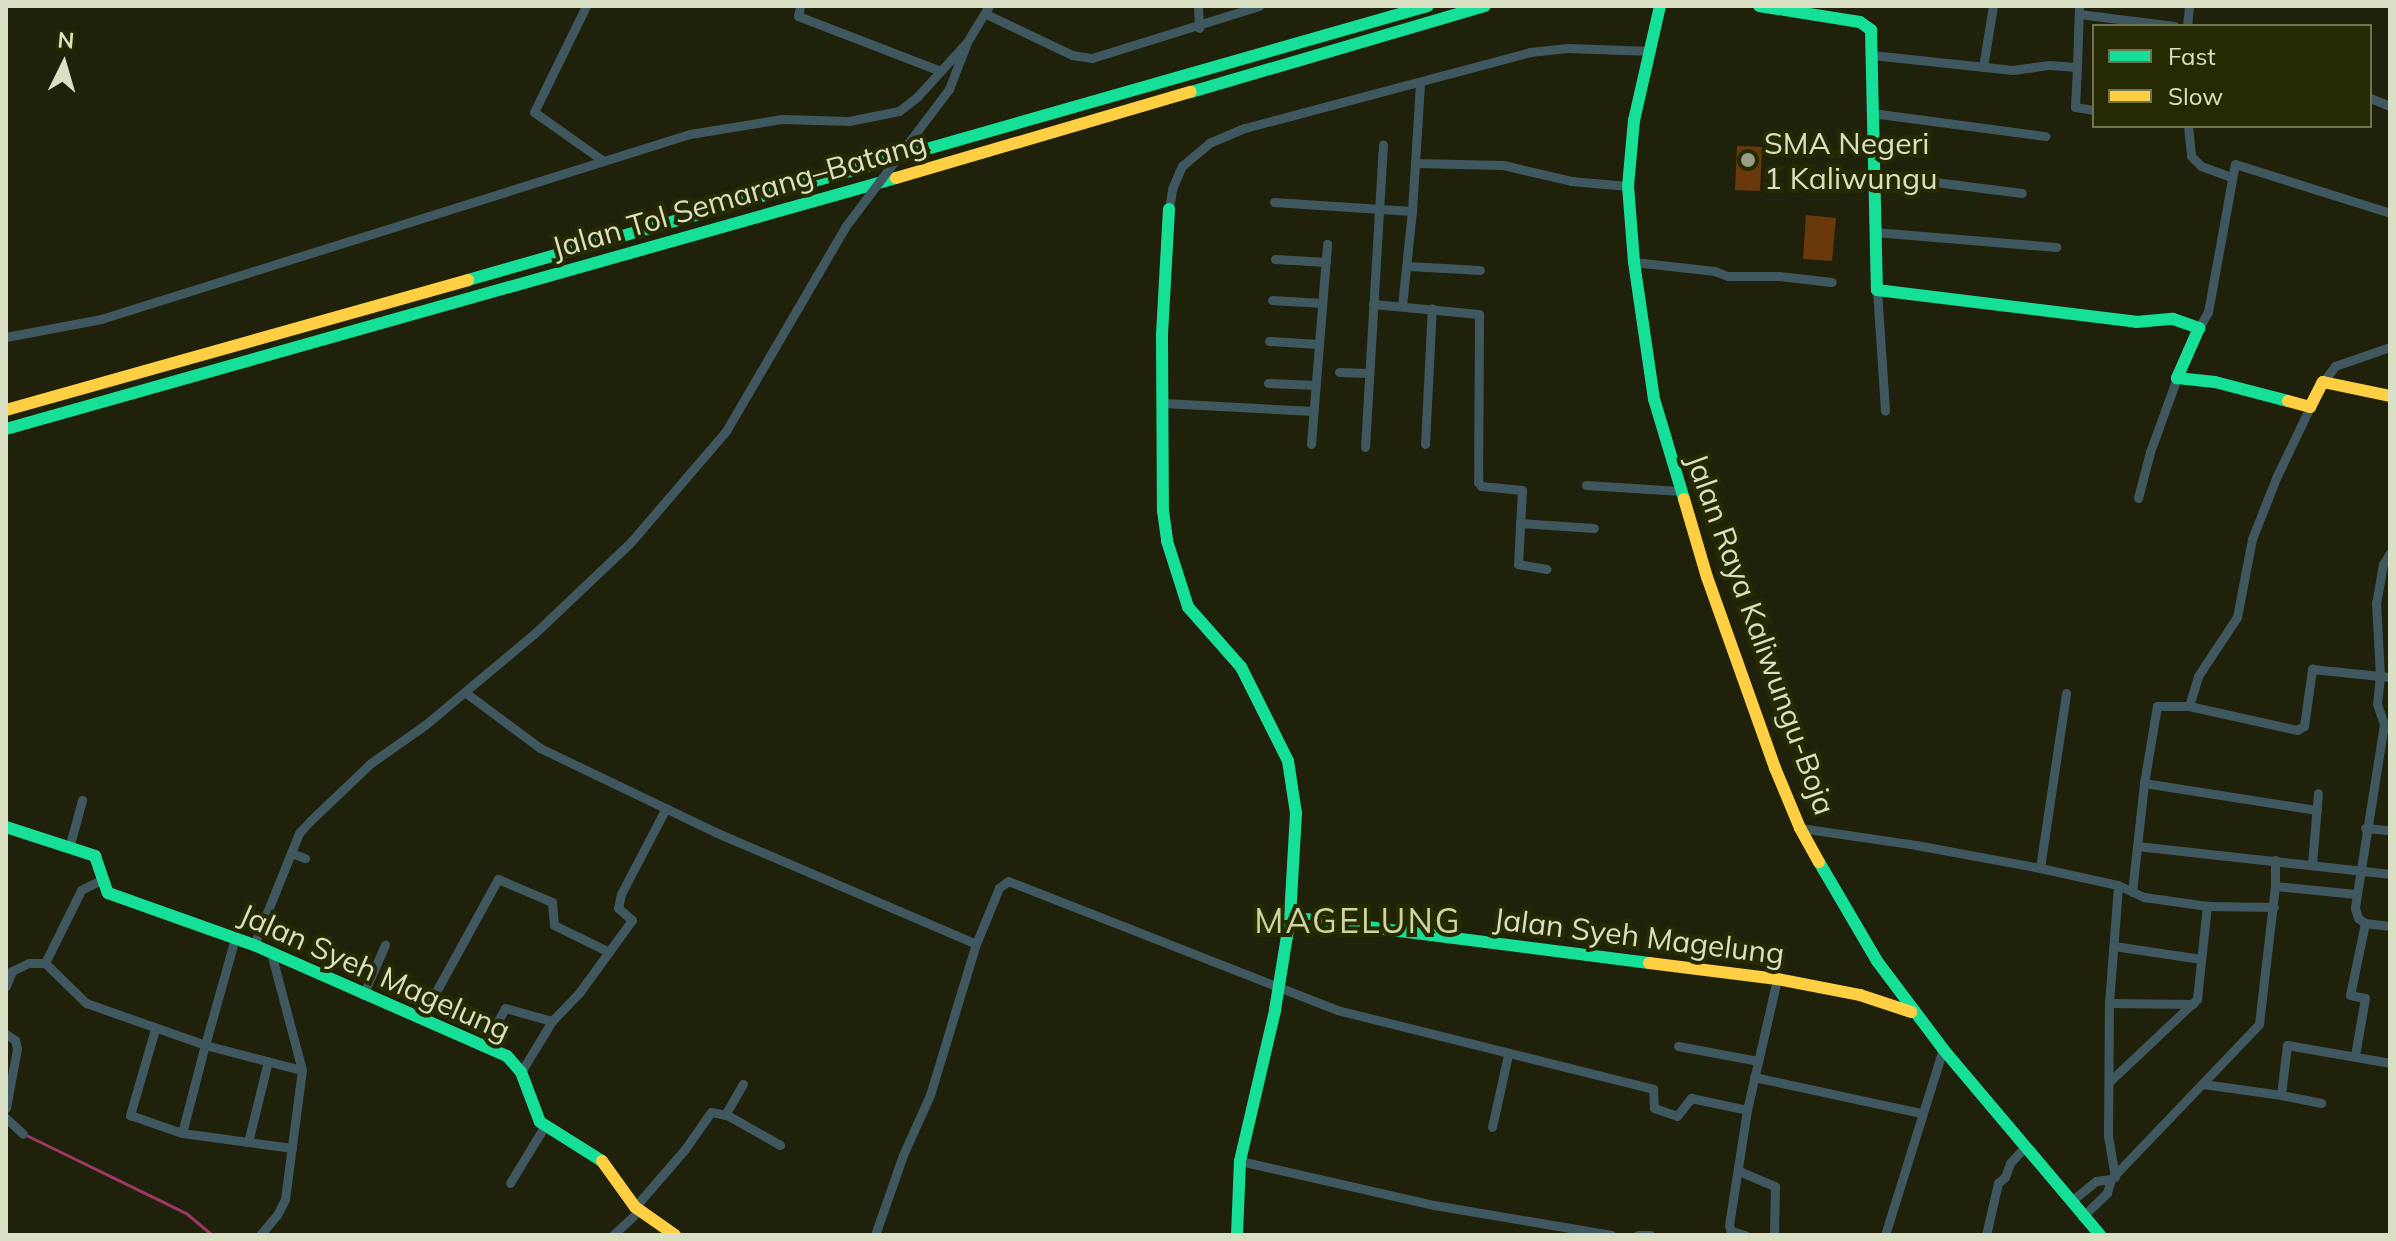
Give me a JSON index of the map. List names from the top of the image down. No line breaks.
{"streets":{"main road":["Jalan Tol Semarang–Batang","Jalan Raya Kaliwungu-Boja","Jalan Syeh Magelung"]},"crossings":[["Jalan Raya Kaliwungu-Boja","Jalan Syeh Magelung"]],"districts":["MAGELUNG"],"places":["SMA Negeri 1 Kaliwungu"],"legend":["Fast","Slow"],"north":"top"}
